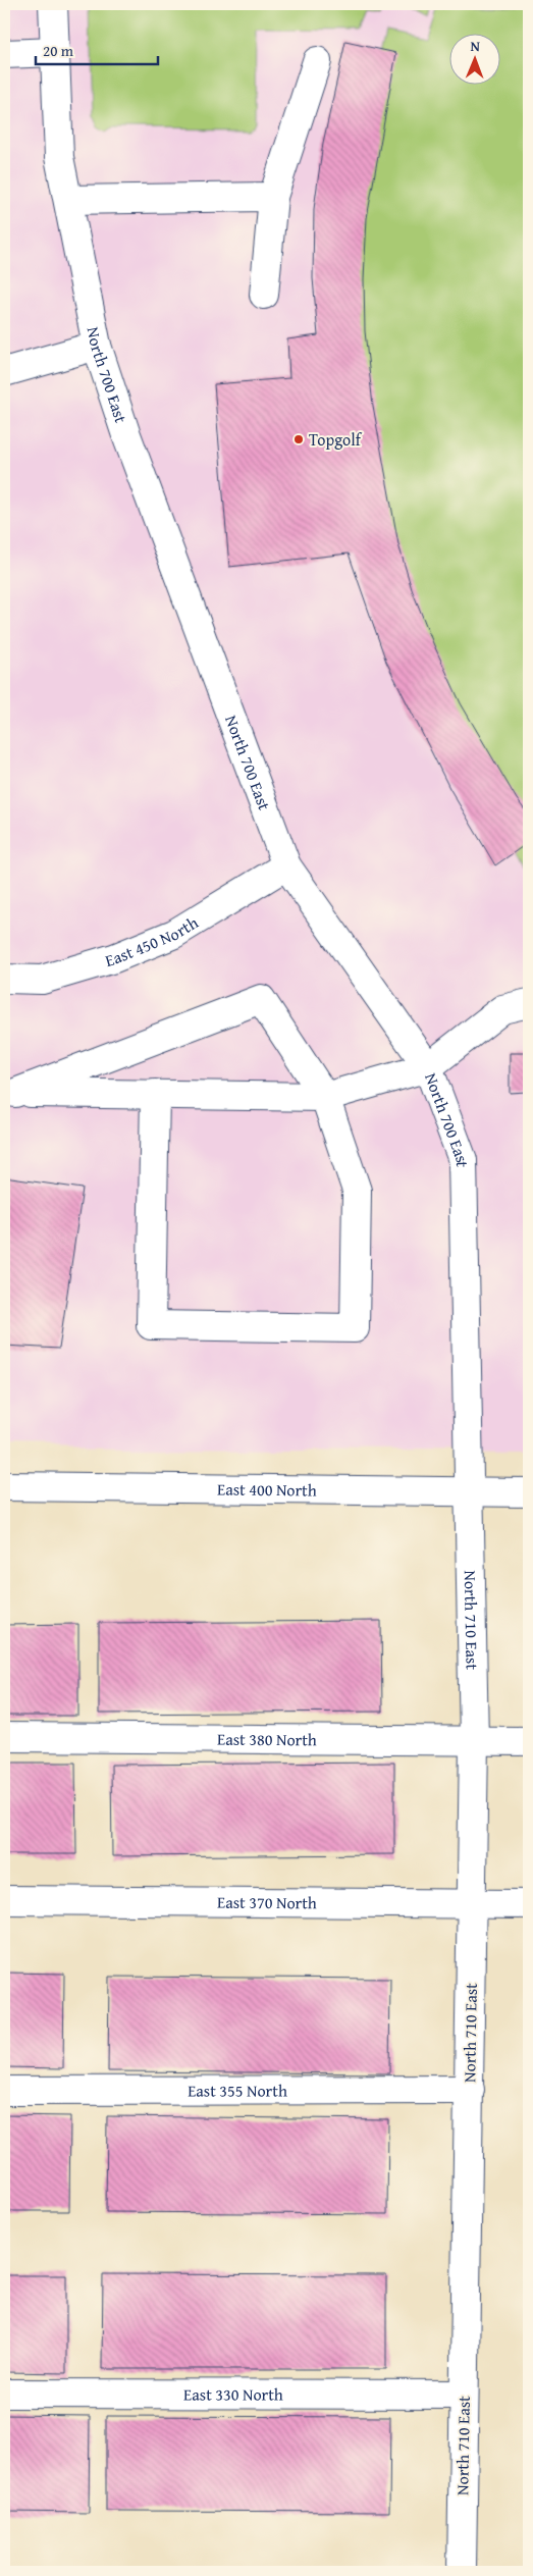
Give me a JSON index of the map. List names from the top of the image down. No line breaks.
{"streets":{"street":["North 700 East","East 450 North","East 400 North","North 710 East","East 380 North","East 370 North","East 355 North","East 330 North"]},"crossings":[["North 700 East","East 450 North"],["North 700 East","East 400 North"],["North 700 East","North 710 East"],["East 400 North","North 710 East"],["North 710 East","East 380 North"],["North 710 East","East 370 North"],["North 710 East","East 355 North"],["North 710 East","East 330 North"]],"places":["Topgolf"],"scale_bar":"20 m","north":"top"}
